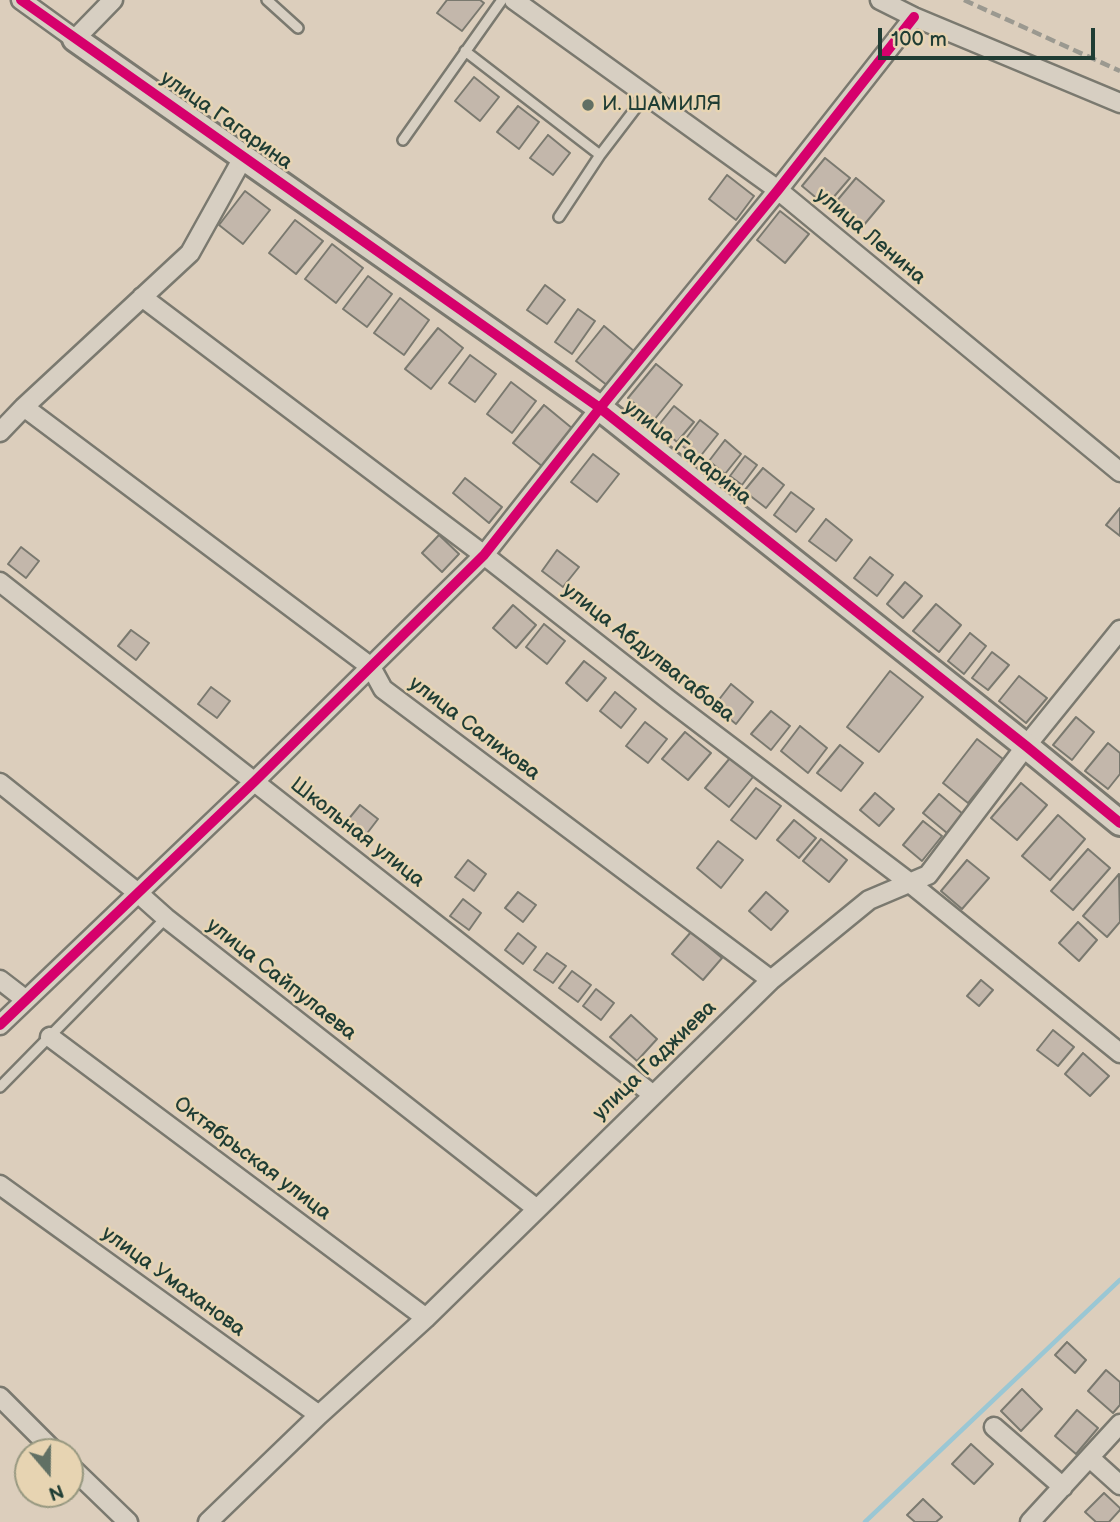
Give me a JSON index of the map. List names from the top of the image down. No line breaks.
{"streets":{"street":["улица Гагарина","улица Ленина","улица Абдулвагабова","улица Салихова","Школьная улица","улица Сайпулаева","улица Гаджиева","Октябрьская улица","улица Умаханова"]},"crossings":[["улица Гагарина","улица Гаджиева"],["улица Абдулвагабова","улица Гаджиева"],["улица Салихова","улица Гаджиева"],["Школьная улица","улица Гаджиева"],["улица Сайпулаева","улица Гаджиева"],["улица Гаджиева","Октябрьская улица"],["улица Гаджиева","улица Умаханова"]],"places":["И. ШАМИЛЯ"],"scale_bar":"100 m","north":"bottom"}
